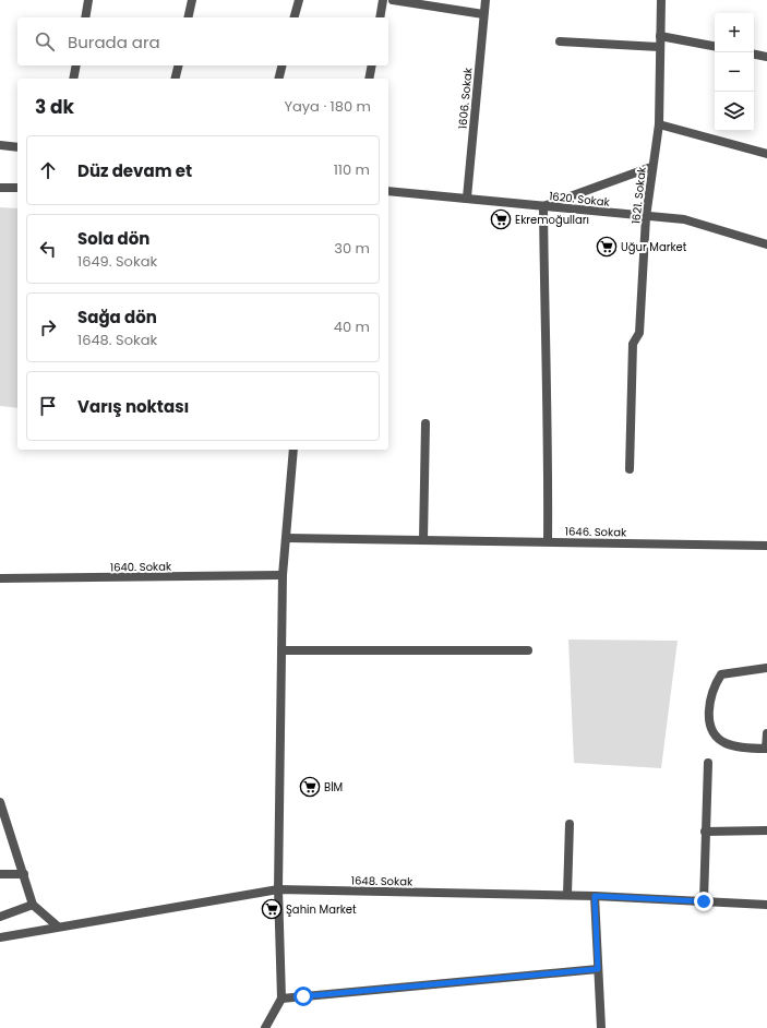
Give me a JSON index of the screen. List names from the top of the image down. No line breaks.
{"streets":{"street":["1606. Sokak","1621. Sokak","1620. Sokak","1646. Sokak","1640. Sokak","1648. Sokak"]},"crossings":[["1606. Sokak","1620. Sokak"],["1621. Sokak","1620. Sokak"]],"places":{"supermarket":["Ekremoğulları","Uğur Market","BİM","Şahin Market"]},"page":{"map_buttons":["+","−"],"search":"Burada ara","heading":["3 dk","Yaya · 180 m"],"list":[["Düz devam et","110 m"],["Sola dön","1649. Sokak","30 m"],["Sağa dön","1648. Sokak","40 m"],"Varış noktası"]}}
